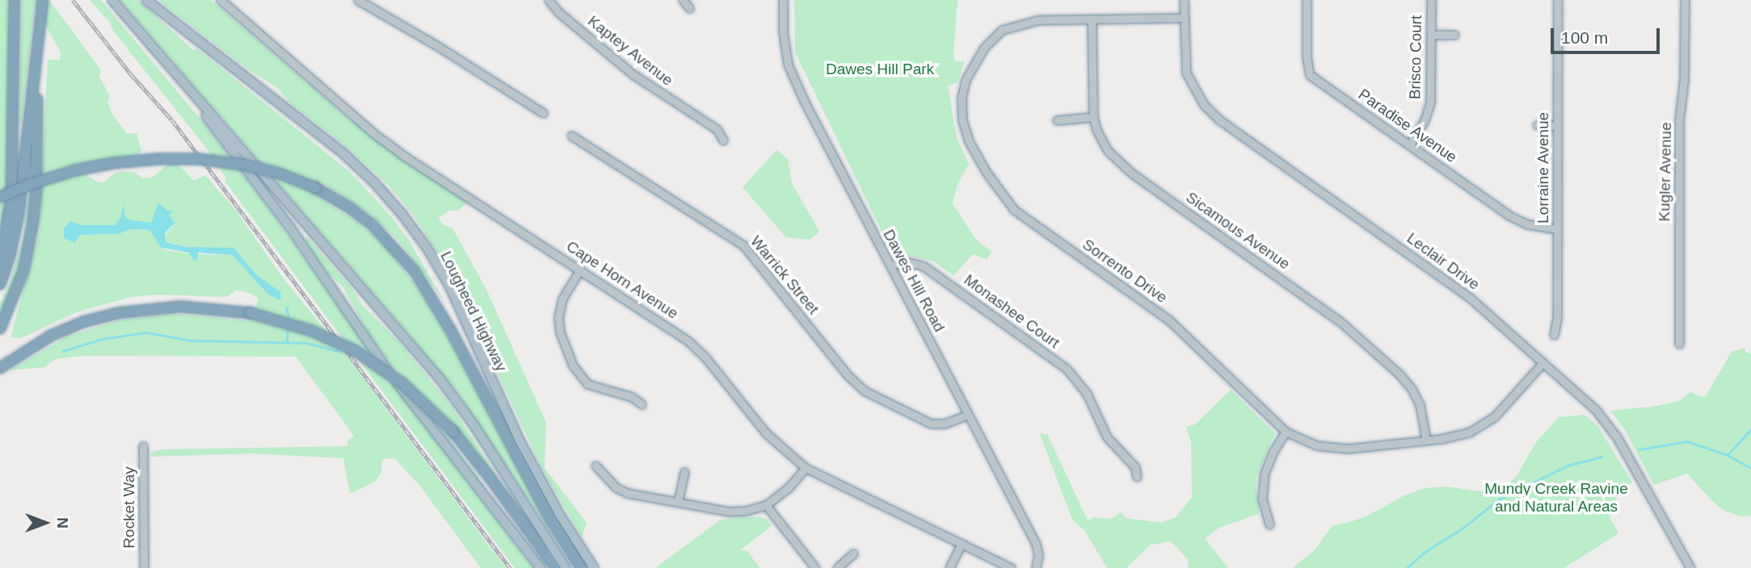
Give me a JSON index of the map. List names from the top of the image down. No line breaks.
{"streets":{"main road":["Lougheed Highway"],"street":["Kaptey Avenue","Brisco Court","Paradise Avenue","Lorraine Avenue","Kugler Avenue","Sicamous Avenue","Leclair Drive","Sorrento Drive","Warrick Street","Cape Horn Avenue","Dawes Hill Road","Monashee Court","Rocket Way"]},"crossings":[["Brisco Court","Paradise Avenue"],["Paradise Avenue","Lorraine Avenue"],["Sicamous Avenue","Sorrento Drive"],["Leclair Drive","Sorrento Drive"],["Warrick Street","Dawes Hill Road"],["Dawes Hill Road","Monashee Court"]],"parks":["Dawes Hill Park","Mundy Creek Ravine and Natural Areas"],"scale_bar":"100 m","north":"right"}
